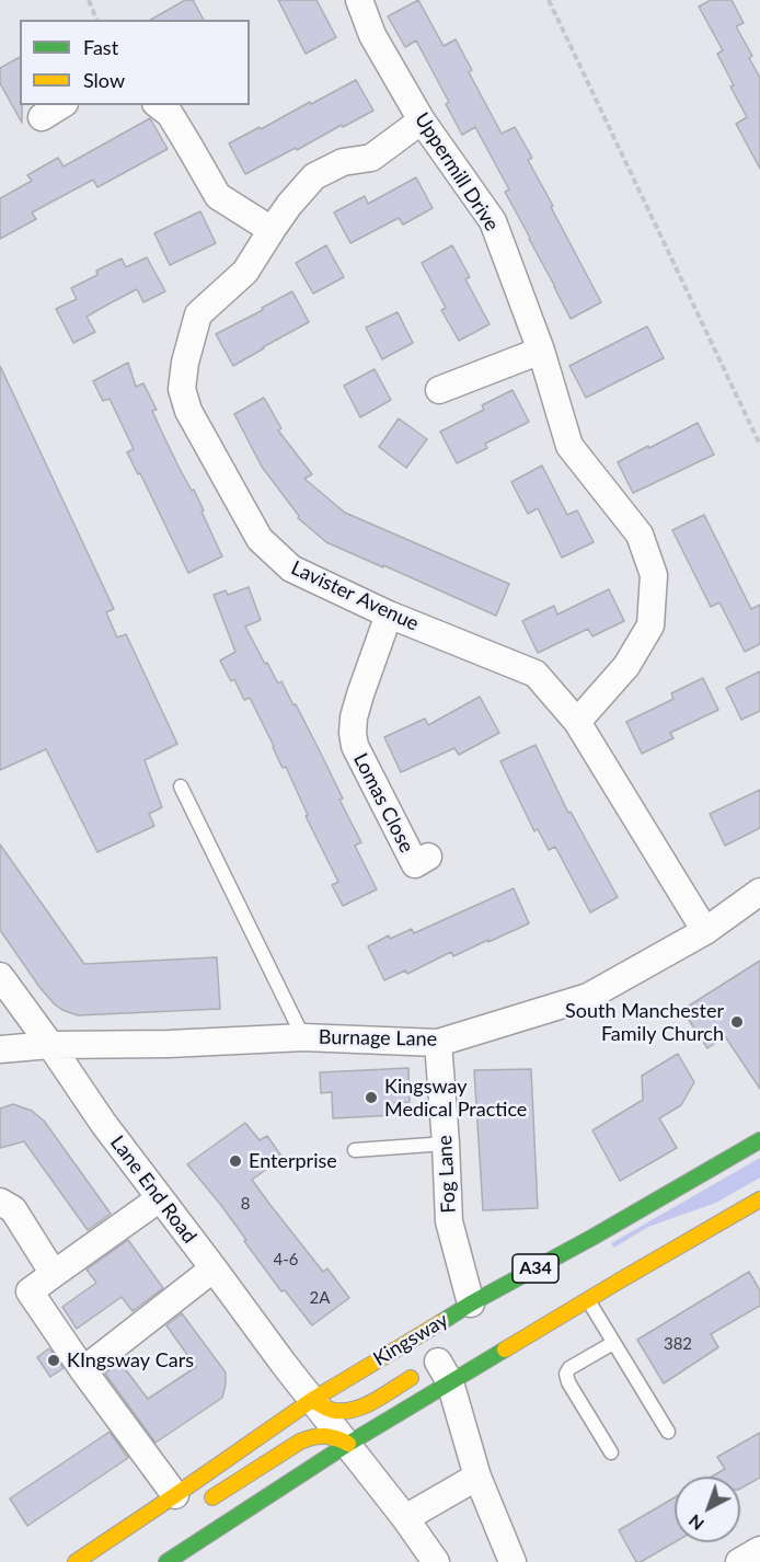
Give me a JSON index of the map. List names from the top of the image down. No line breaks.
{"streets":{"highway":["A34","Kingsway"],"street":["Uppermill Drive","Lavister Avenue","Lomas Close","Burnage Lane","Fog Lane","Lane End Road"]},"crossings":[["Uppermill Drive","Lavister Avenue"],["Lavister Avenue","Lomas Close"],["Lavister Avenue","Burnage Lane"],["Burnage Lane","Fog Lane"],["Burnage Lane","Lane End Road"],["Fog Lane","Kingsway"],["Lane End Road","Kingsway"]],"places":["South Manchester Family Church","Kingsway Medical Practice","Enterprise","KIngsway Cars"],"house_numbers":["8","4-6","2A","382"],"legend":["Fast","Slow"],"north":"bottom left"}
